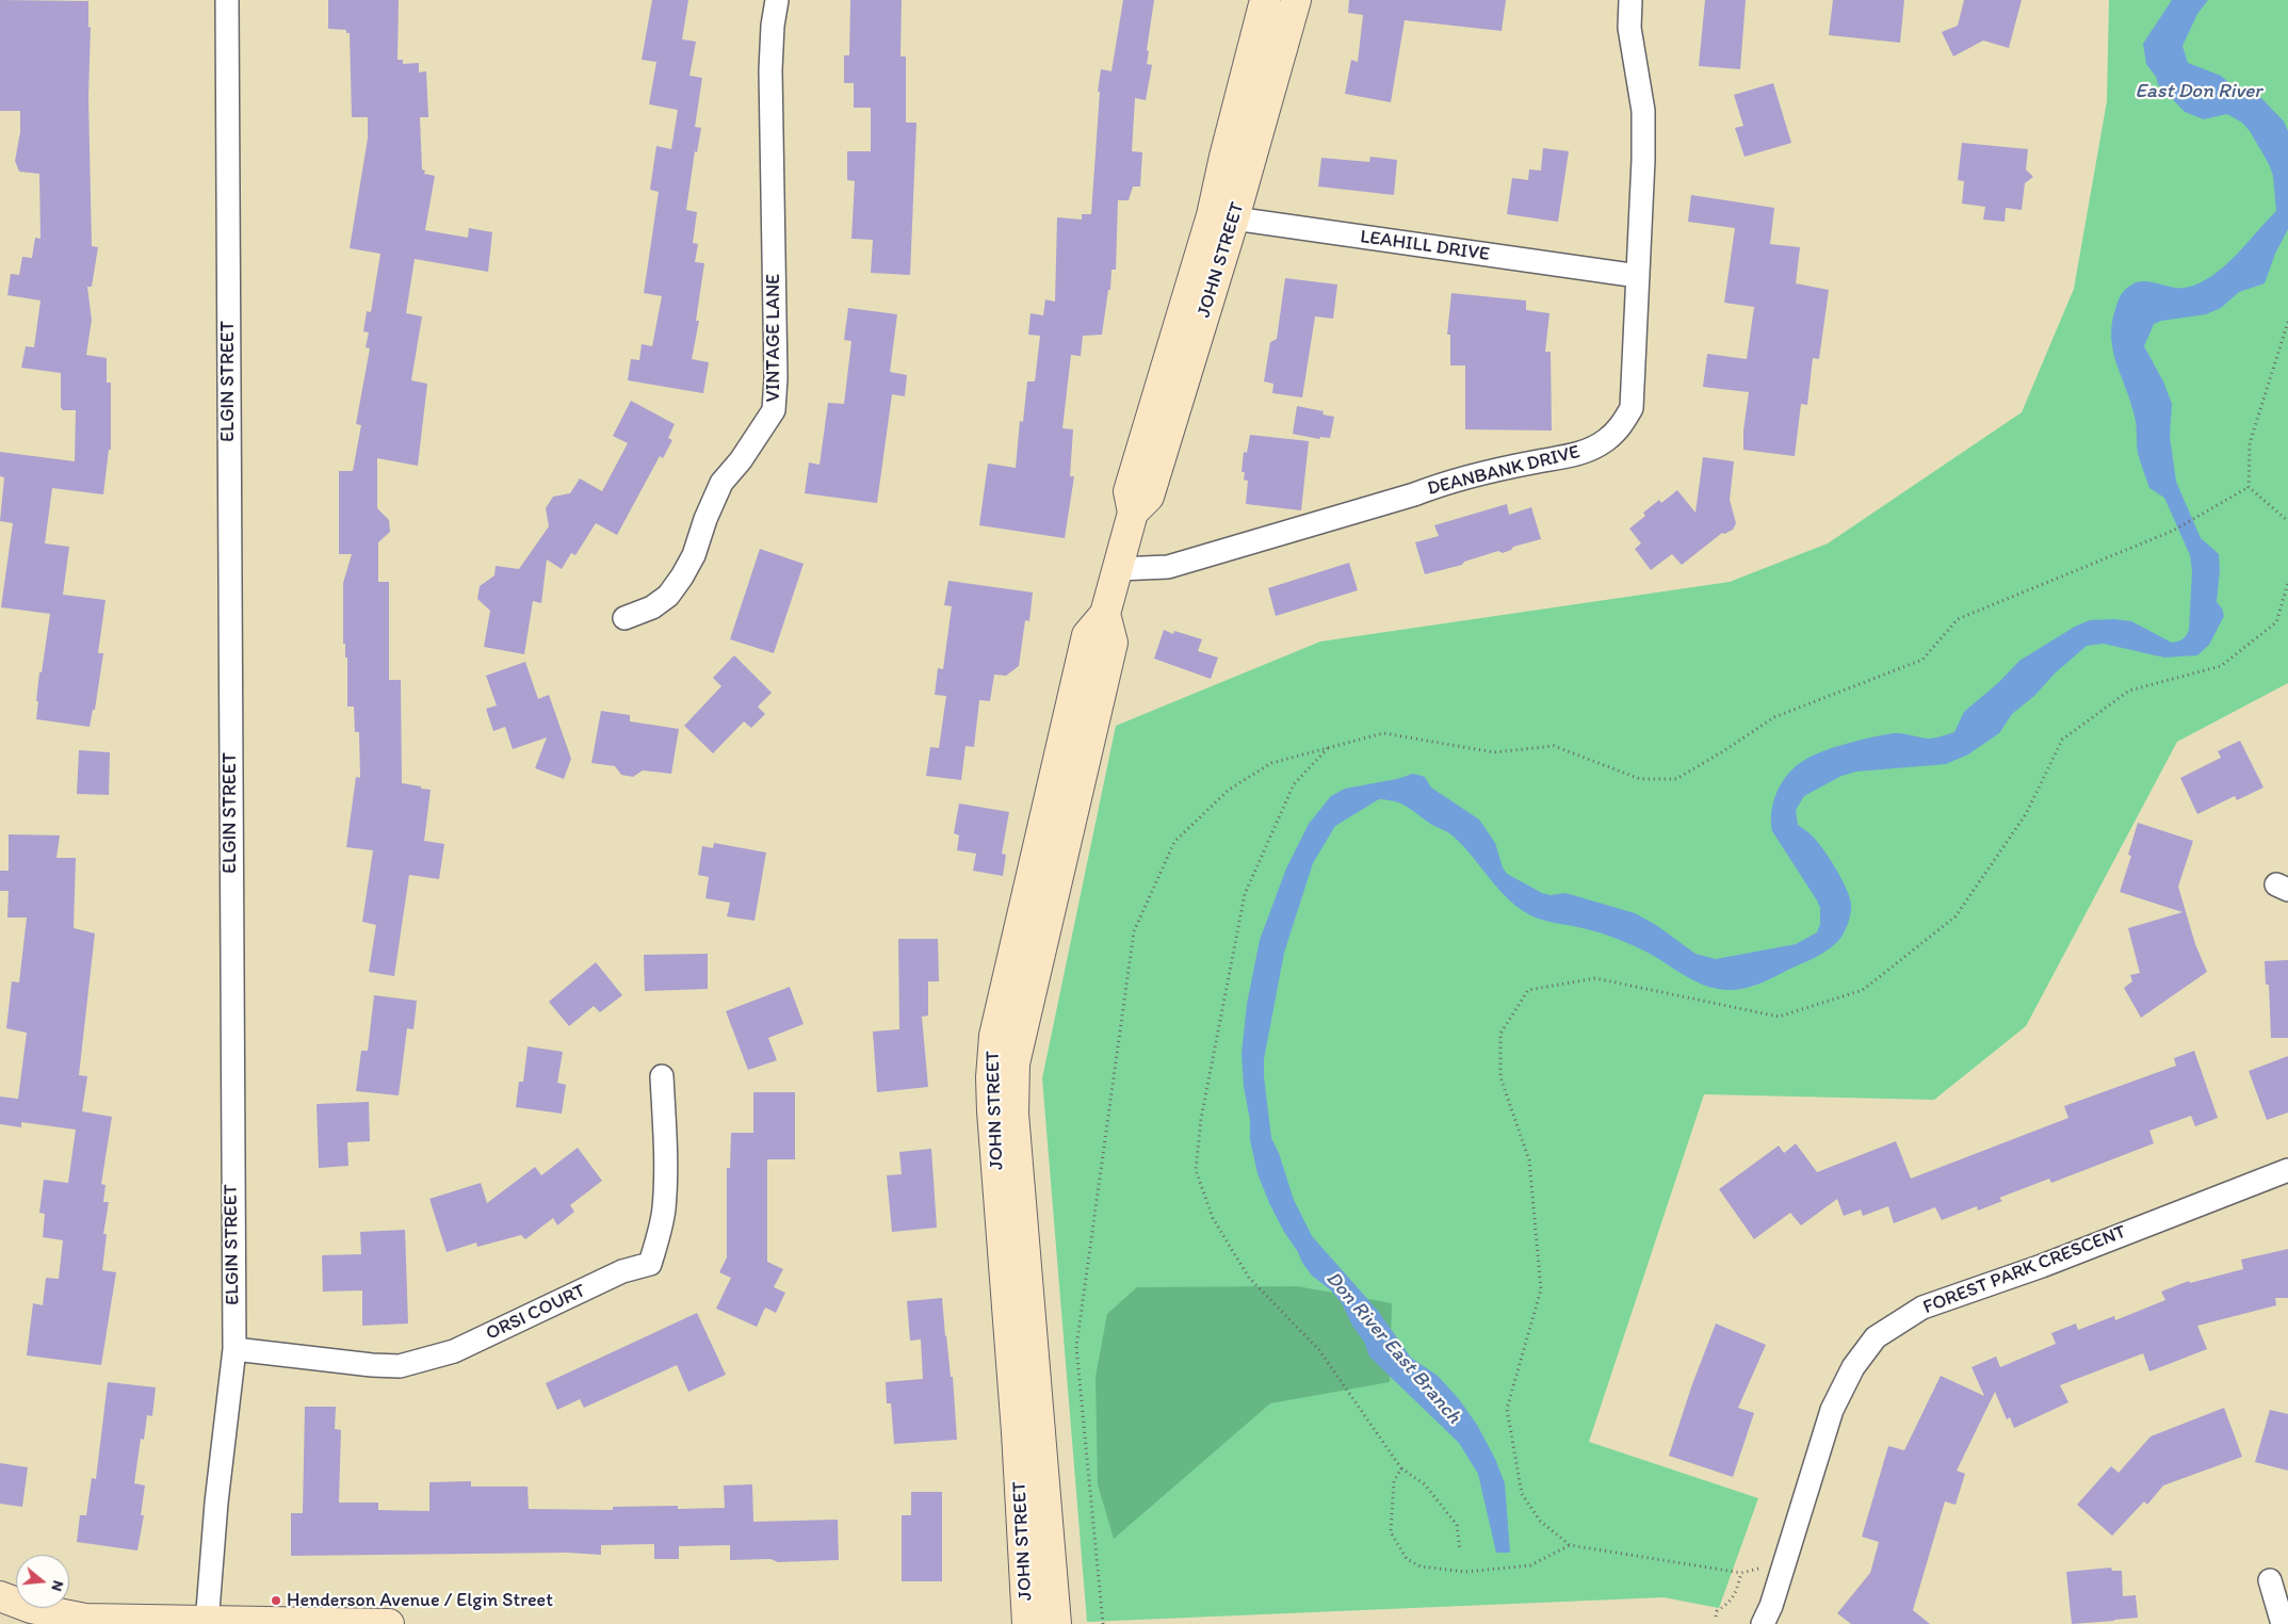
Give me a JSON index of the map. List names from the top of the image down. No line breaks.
{"streets":{"main road":["JOHN STREET"],"street":["LEAHILL DRIVE","VINTAGE LANE","ELGIN STREET","DEANBANK DRIVE","FOREST PARK CRESCENT","ORSI COURT"]},"crossings":[["LEAHILL DRIVE","JOHN STREET"],["LEAHILL DRIVE","DEANBANK DRIVE"],["JOHN STREET","DEANBANK DRIVE"],["ELGIN STREET","ORSI COURT"]],"water":["East Don River","Don River East Branch"],"places":["Henderson Avenue / Elgin Street"],"north":"right"}
